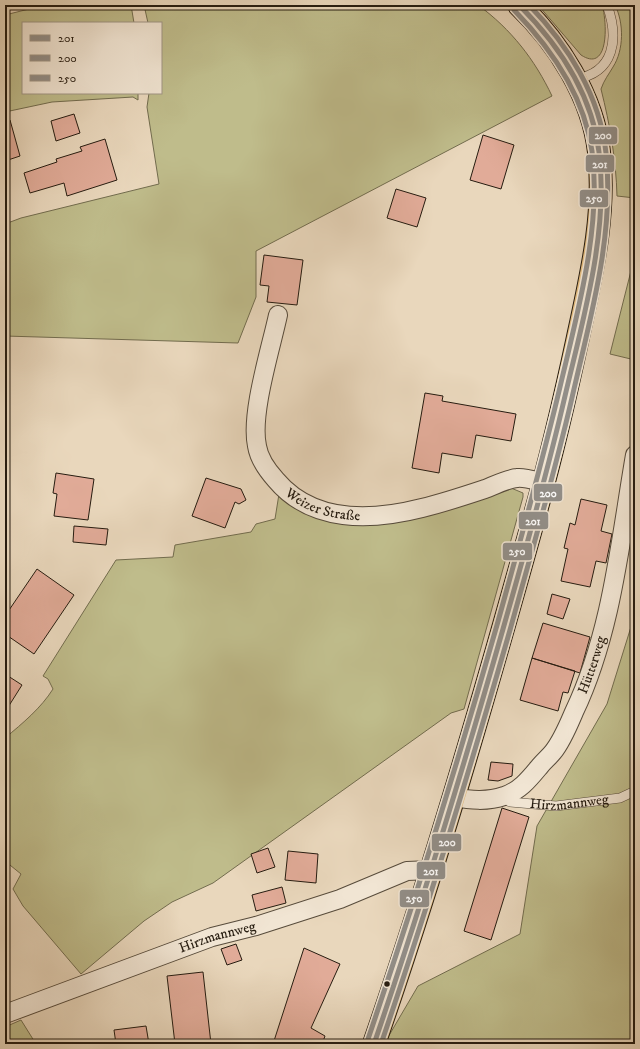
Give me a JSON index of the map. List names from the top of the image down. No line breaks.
{"streets":{"street":["Weizer Straße","Hütterweg","Hirzmannweg"]},"crossings":[["Hütterweg","Hirzmannweg"]],"lines":["transit line 201","transit line 200","transit line 250"],"legend":["201","200","250"]}
